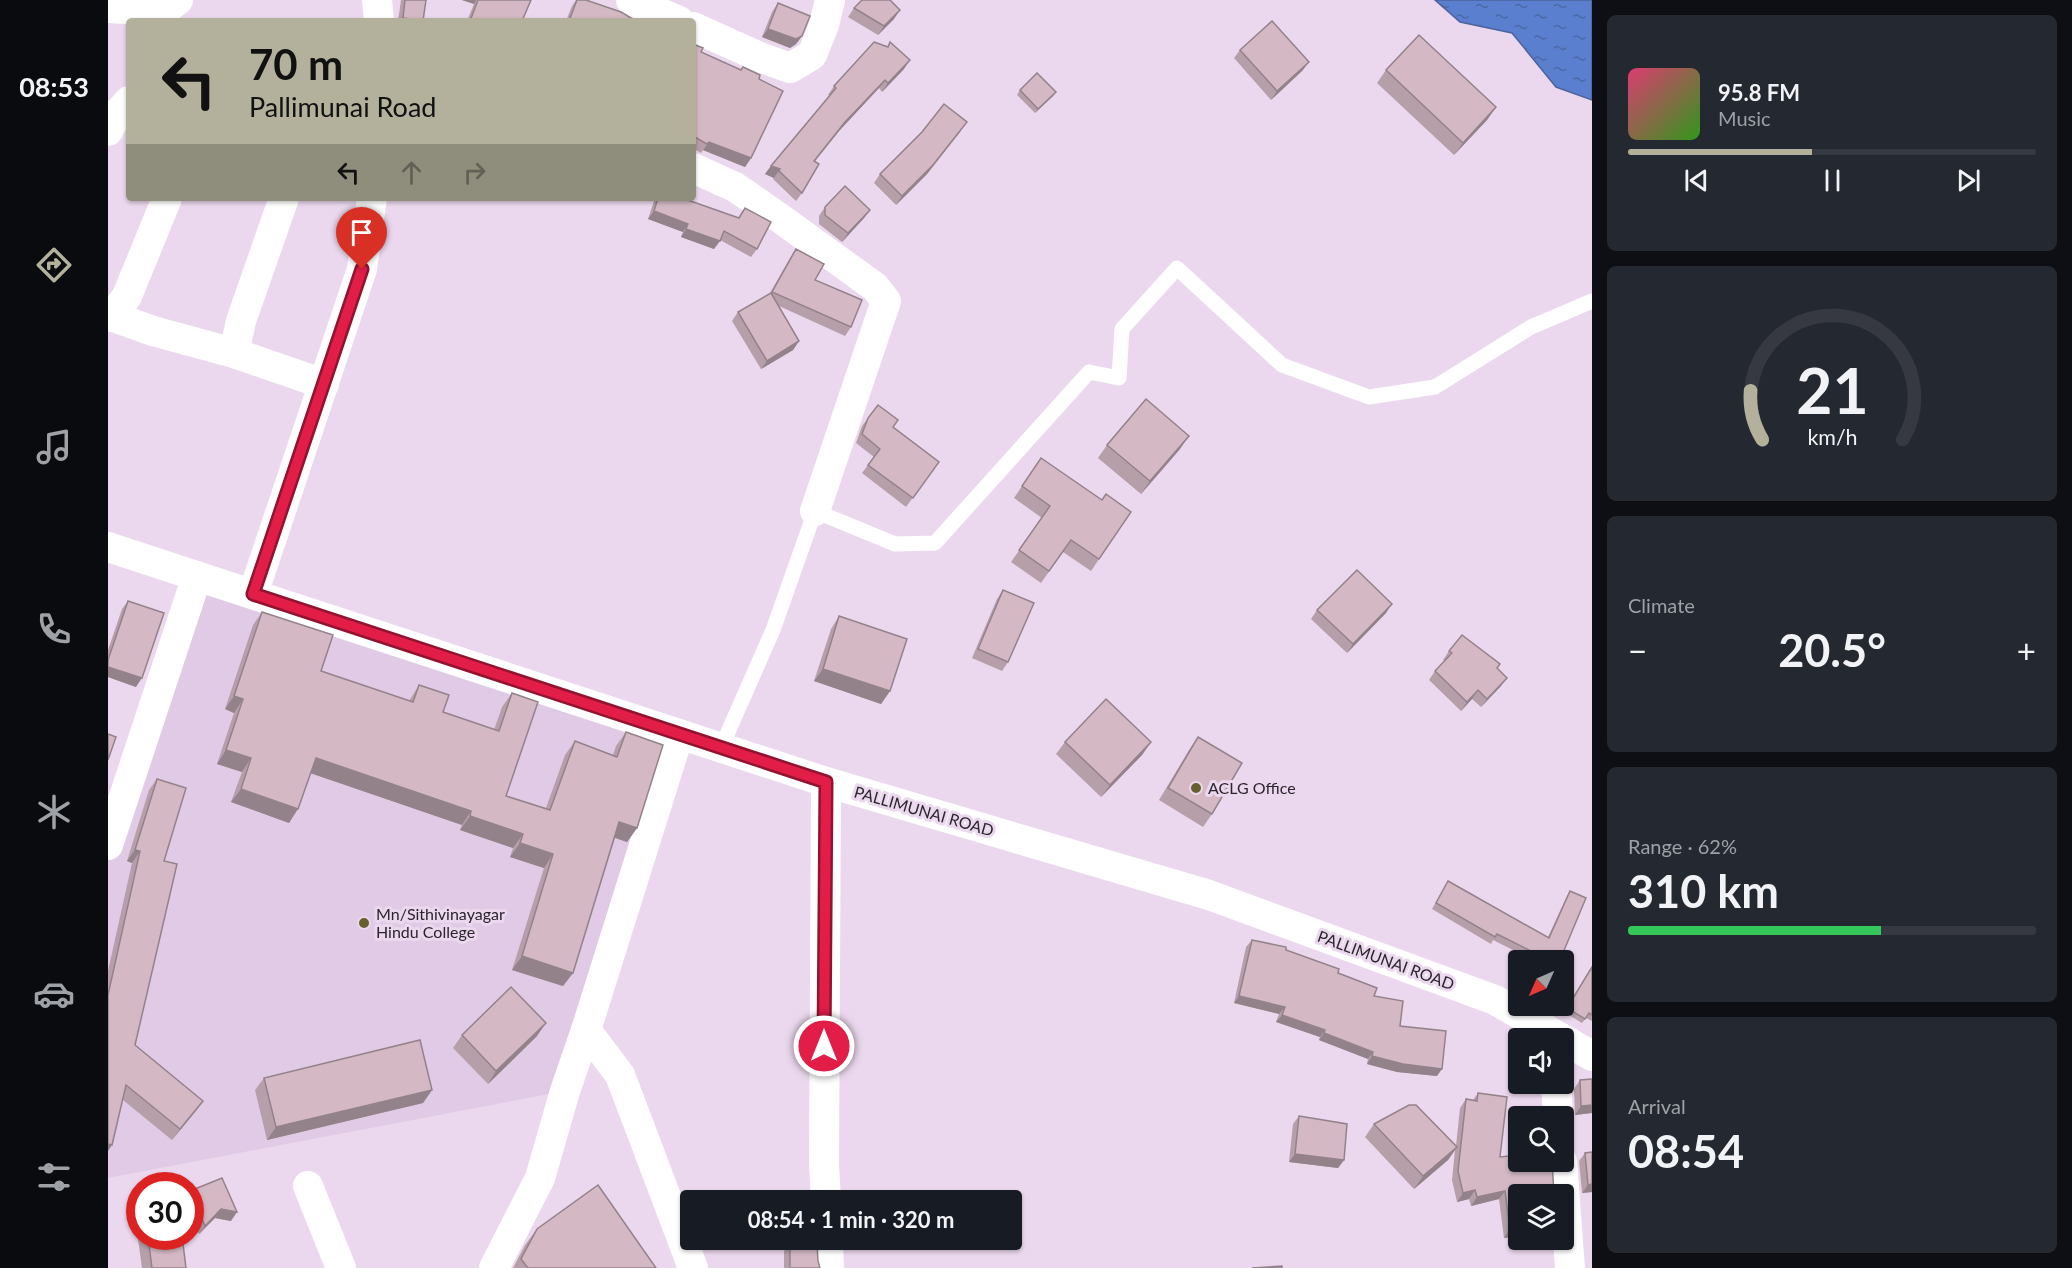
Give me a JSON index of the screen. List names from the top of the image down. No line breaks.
{"streets":{"street":["PALLIMUNAI ROAD"]},"places":["ACLG Office","Mn/Sithivinayagar Hindu College"],"north":"bottom left","page":{"tabs":"08:53","turn":["70 m","Pallimunai Road"],"song":["95.8 FM","Music"],"tile":["Climate",["Range · 62%","310 km"],["Arrival","08:54"]],"heat":["−","20.5°","+"],"limit":"30","trip":"08:54 · 1 min · 320 m","gauge":["21","km/h"]}}
